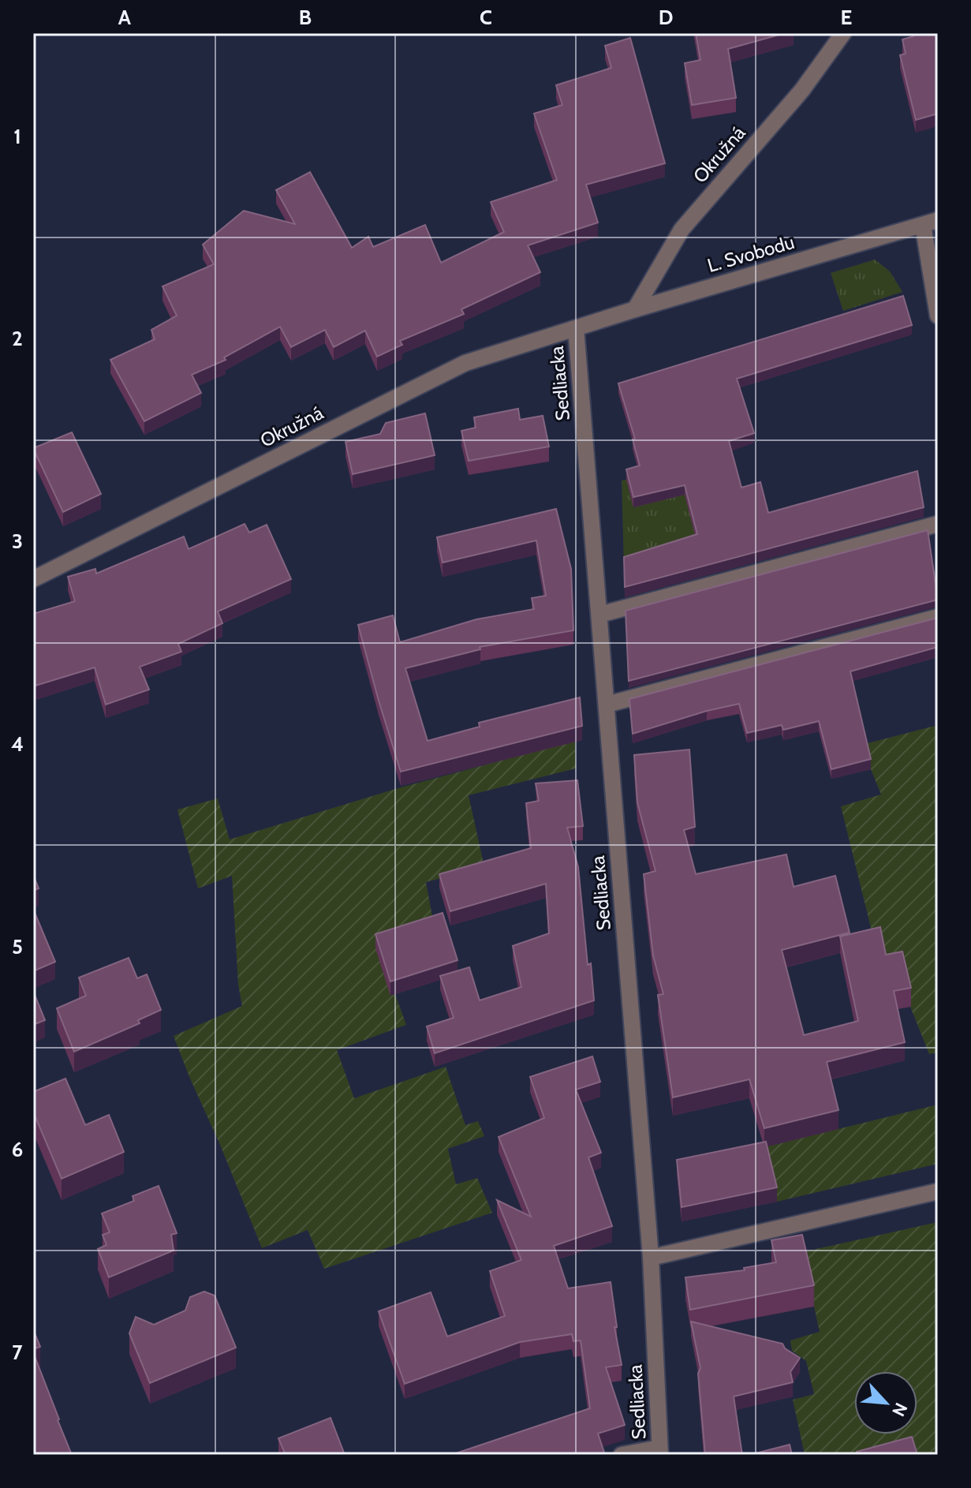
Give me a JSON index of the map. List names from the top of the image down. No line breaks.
{"streets":{"street":["Okružná","L. Svobodu","Sedliacka"]},"crossings":[["Okružná","L. Svobodu"],["Okružná","Sedliacka"],["L. Svobodu","Sedliacka"]],"north":"bottom right","grid":{"columns":["A","B","C","D","E"],"rows":["1","2","3","4","5","6","7"]}}
